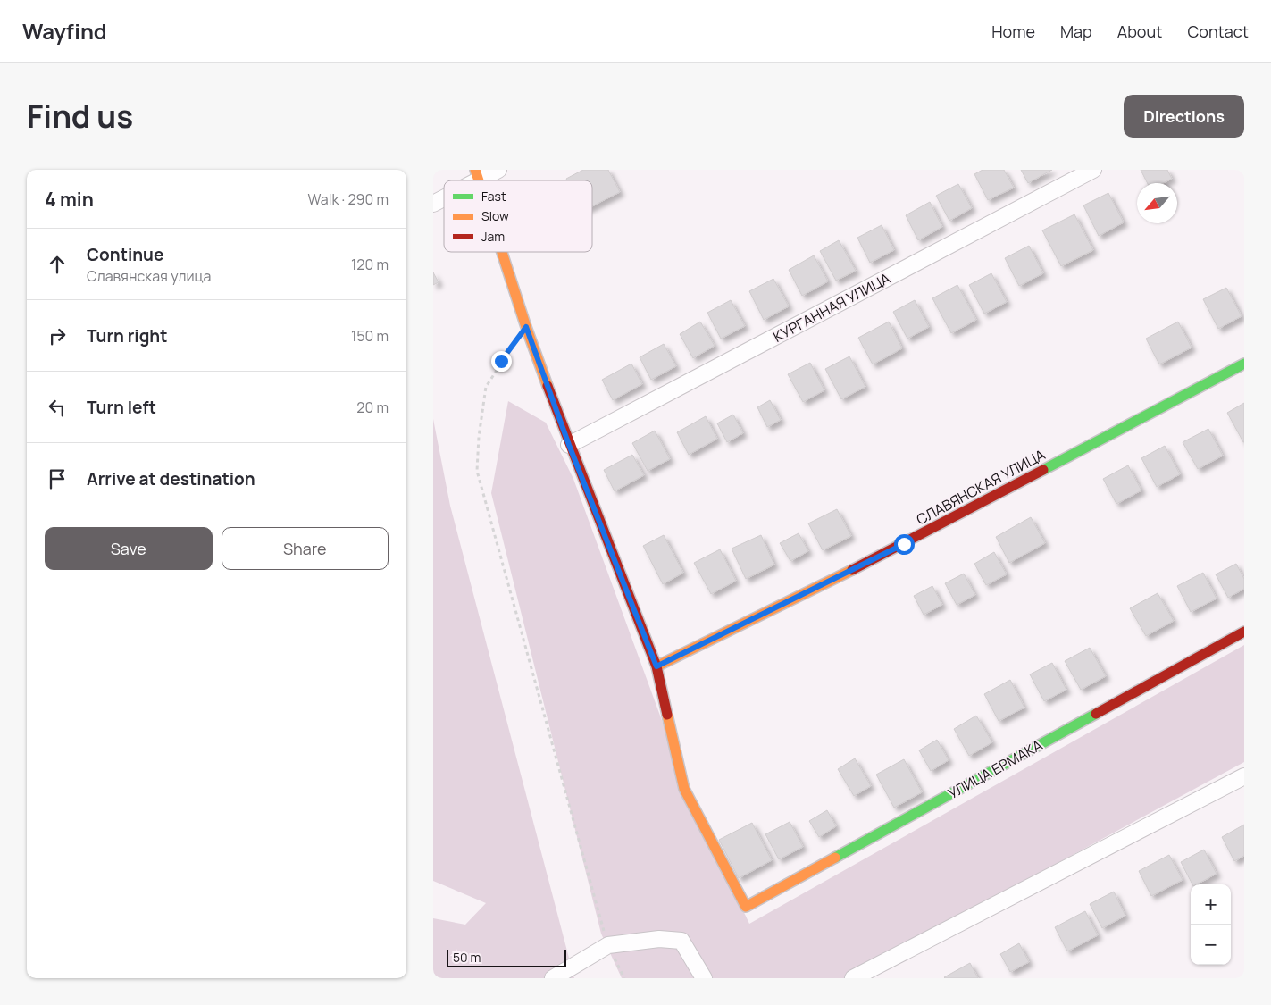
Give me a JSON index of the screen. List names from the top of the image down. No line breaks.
{"streets":{"street":["КУРГАННАЯ УЛИЦА","СЛАВЯНСКАЯ УЛИЦА","УЛИЦА ЕРМАКА"]},"crossings":[["СЛАВЯНСКАЯ УЛИЦА","УЛИЦА ЕРМАКА"]],"legend":["Fast","Slow","Jam"],"scale_bar":"50 m","north":"bottom left","page":{"header":"Wayfind","nav":["Home","Map","About","Contact"],"title":"Find us","buttons":["Directions",["Save","Share"]],"heading":["4 min","Walk · 290 m"],"list":[["Continue","Славянская улица","120 m"],["Turn right","150 m"],["Turn left","20 m"],"Arrive at destination"],"map_buttons":["+","−"],"scale":"50 m"}}
